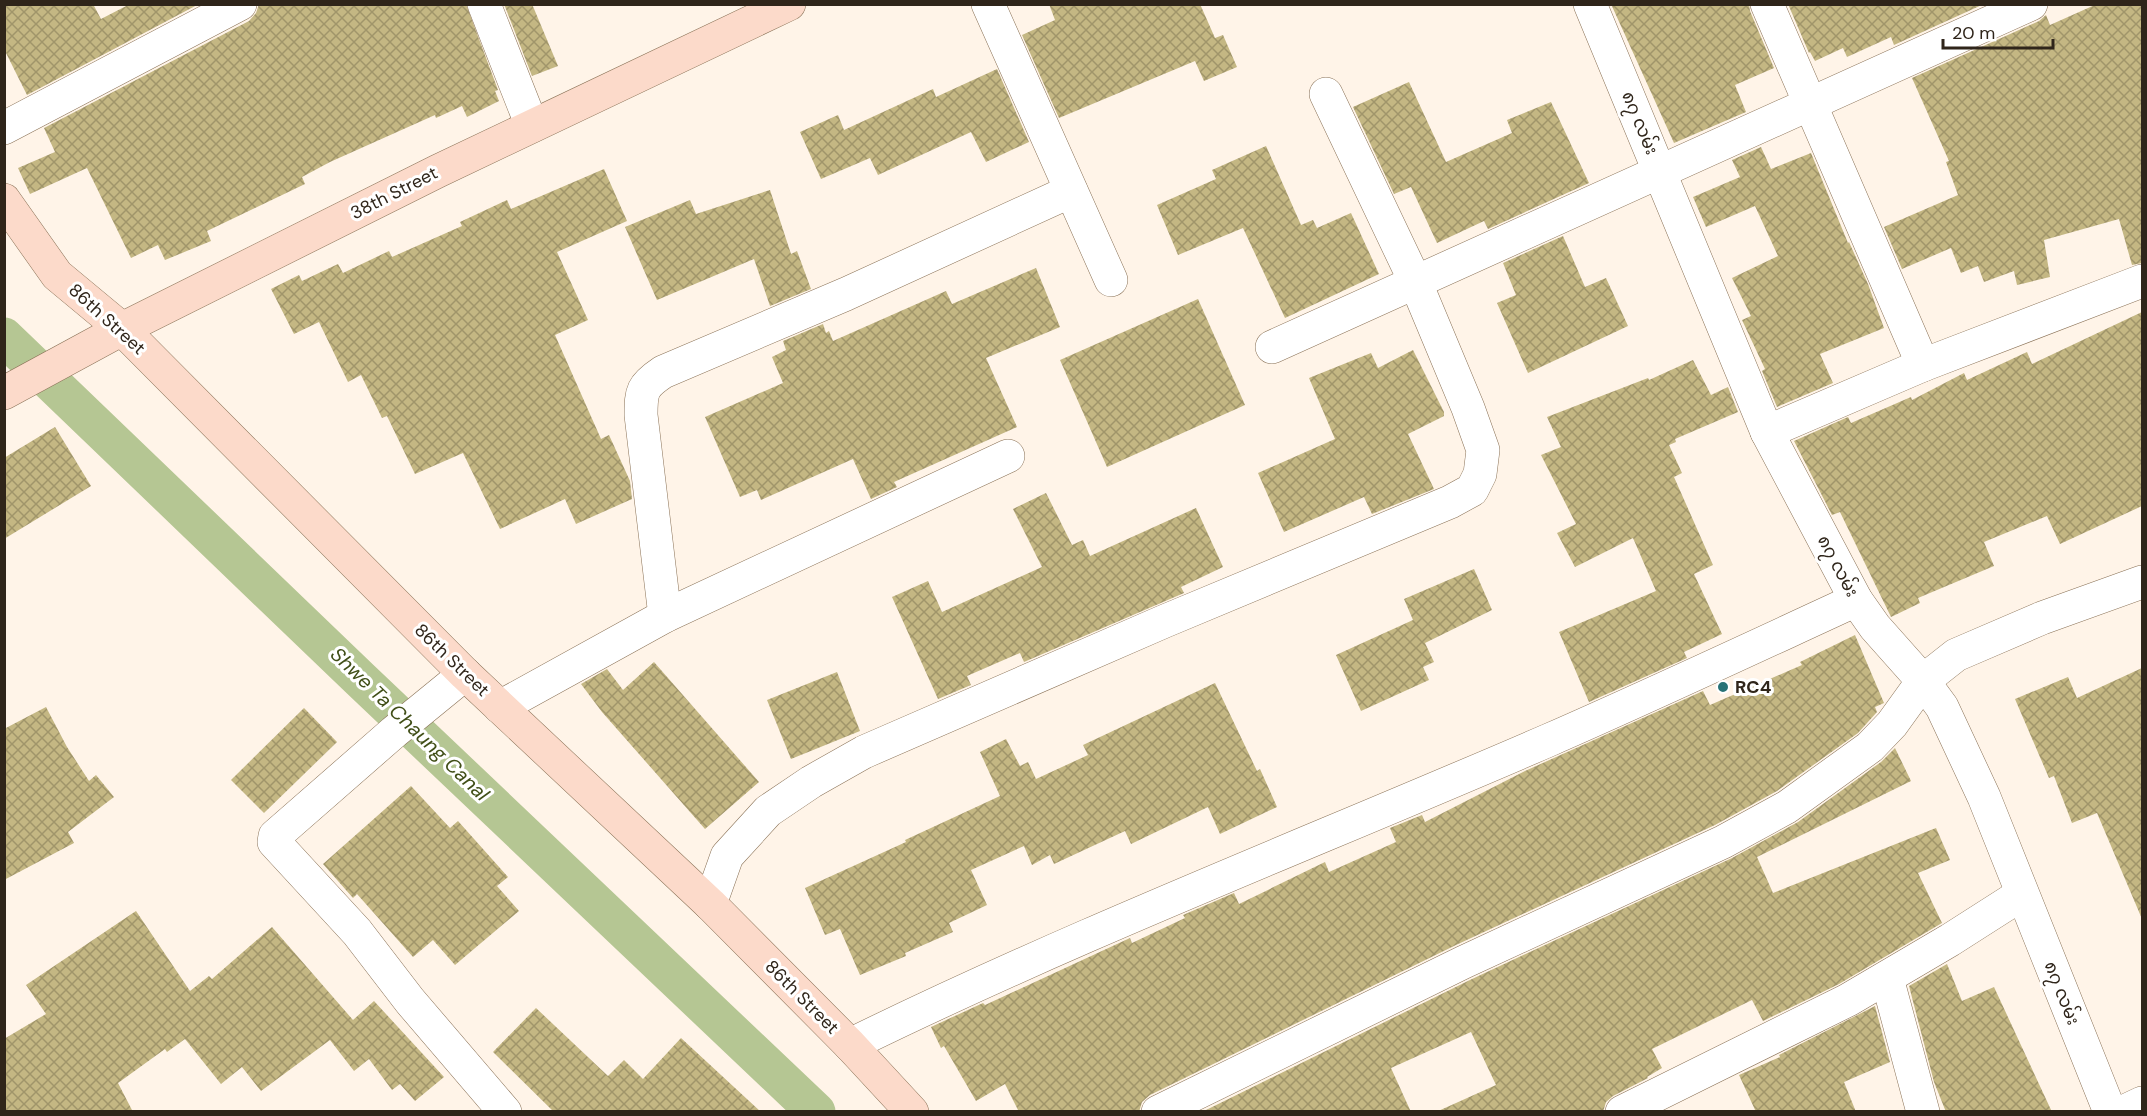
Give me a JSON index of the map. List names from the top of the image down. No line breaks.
{"streets":{"main road":["38th Street","86th Street"],"street":["၈၇ လမ်း"]},"crossings":[["38th Street","86th Street"]],"water":["Shwe Ta Chaung Canal"],"places":["RC4"],"scale_bar":"20 m"}
